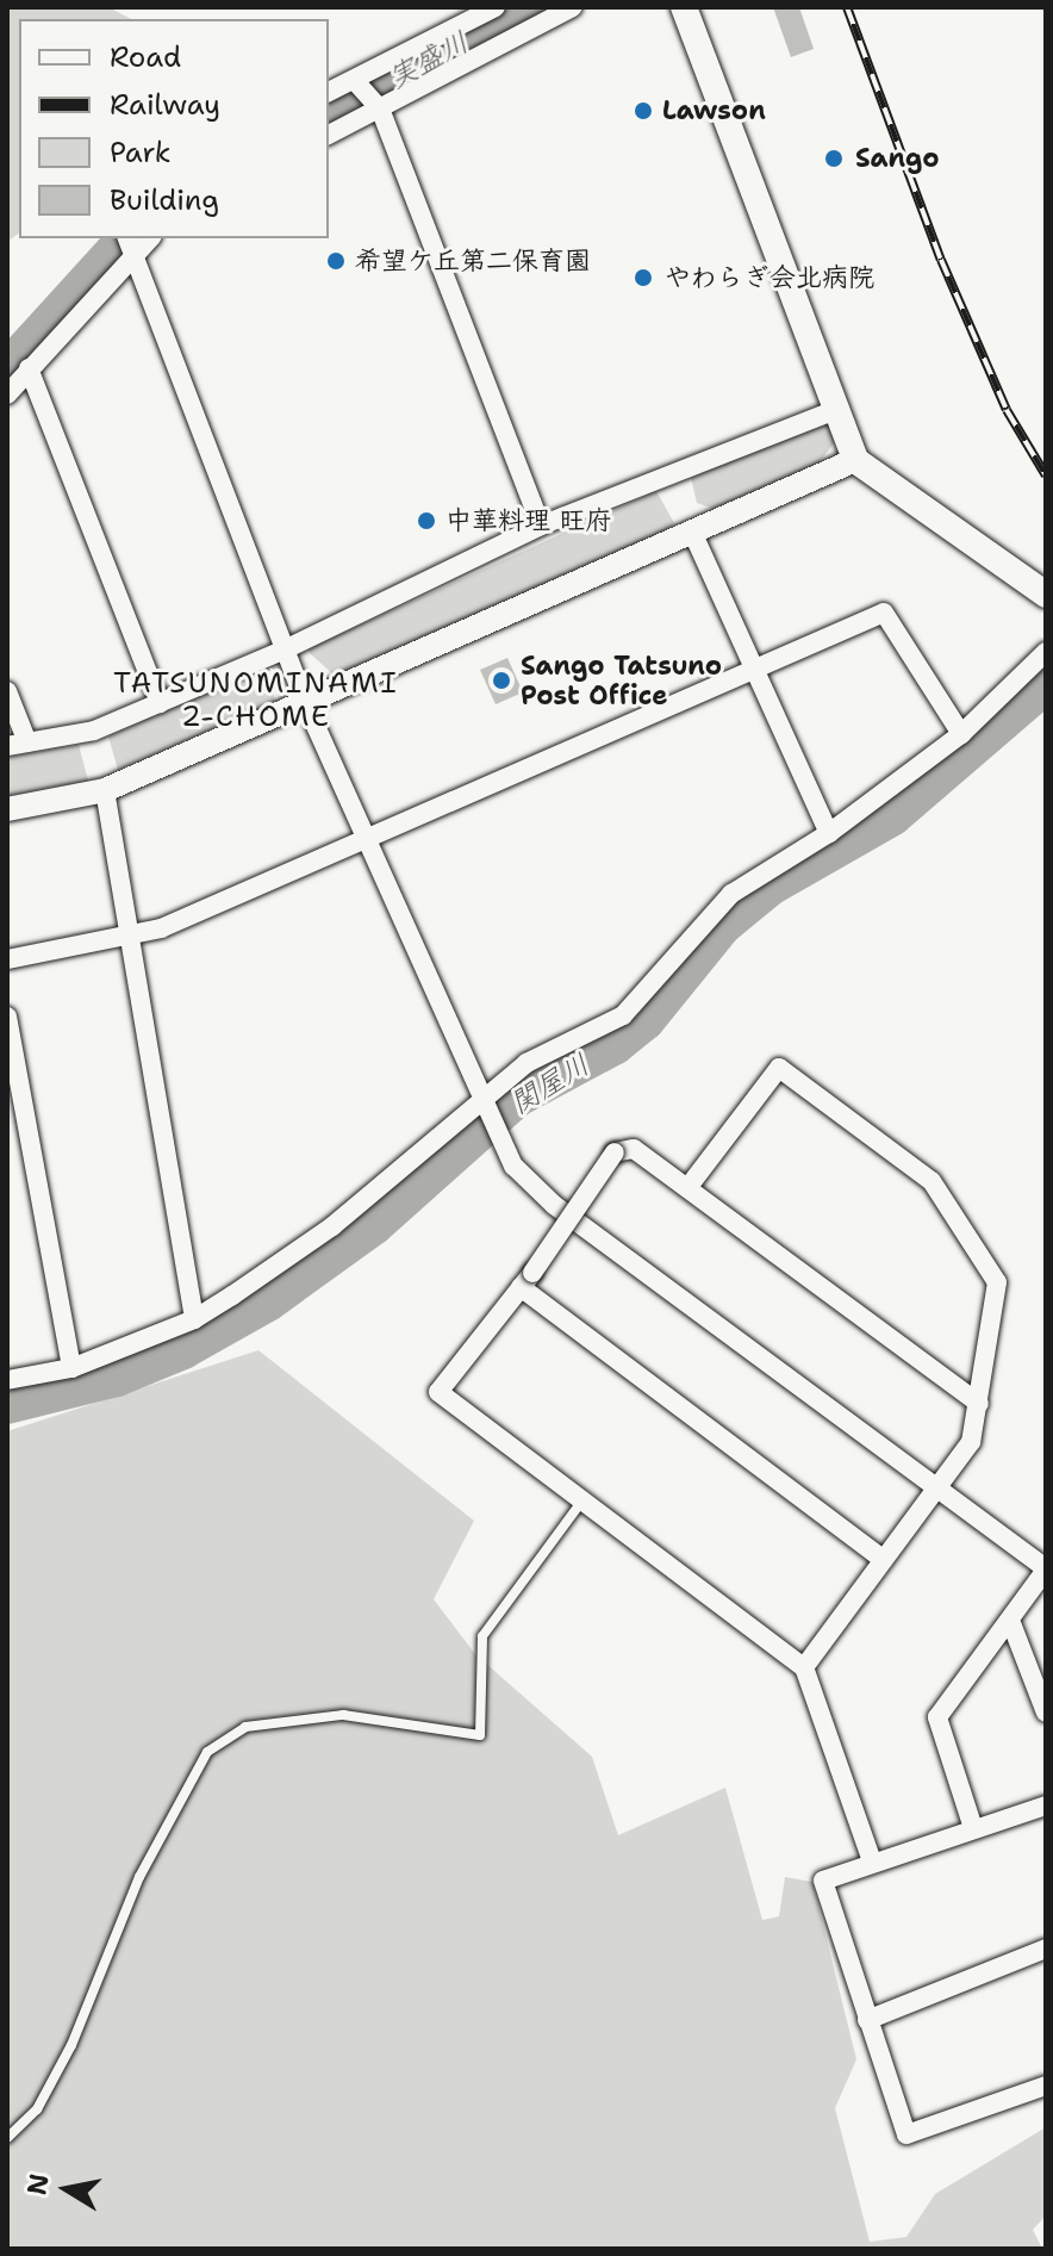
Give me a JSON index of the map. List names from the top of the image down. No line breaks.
{"districts":["TATSUNOMINAMI 2-CHOME"],"water":["実盛川","関屋川"],"places":["Lawson","Sango","希望ケ丘第二保育園","やわらぎ会北病院","中華料理 旺府","Sango Tatsuno Post Office"],"legend":["Road","Railway","Park","Building"],"north":"left"}
